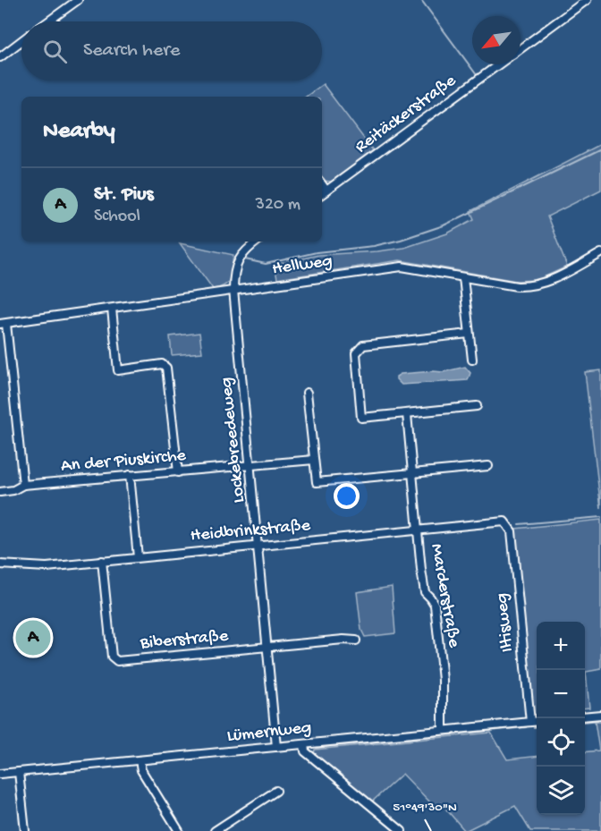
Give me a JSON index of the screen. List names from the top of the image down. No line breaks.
{"streets":{"street":["Reitäckerstraße","Hellweg","Lockebreedeweg","An der Piuskirche","Heidbrinkstraße","Marderstraße","Iltisweg","Biberstraße","Lümernweg"]},"crossings":[["Hellweg","Lockebreedeweg"],["Lockebreedeweg","An der Piuskirche"],["Lockebreedeweg","Heidbrinkstraße"],["Lockebreedeweg","Biberstraße"],["Lockebreedeweg","Lümernweg"],["Heidbrinkstraße","Marderstraße"],["Heidbrinkstraße","Iltisweg"],["Heidbrinkstraße","Biberstraße"],["Marderstraße","Lümernweg"],["Iltisweg","Lümernweg"]],"north":"bottom left","page":{"search":"Search here","heading":"Nearby","list":[{"mark":"A","name":"St. Pius","note":"School","value":"320 m"}],"pins":"A","map_buttons":["+","−"]},"coordinates":["51°49'30\"N"]}
